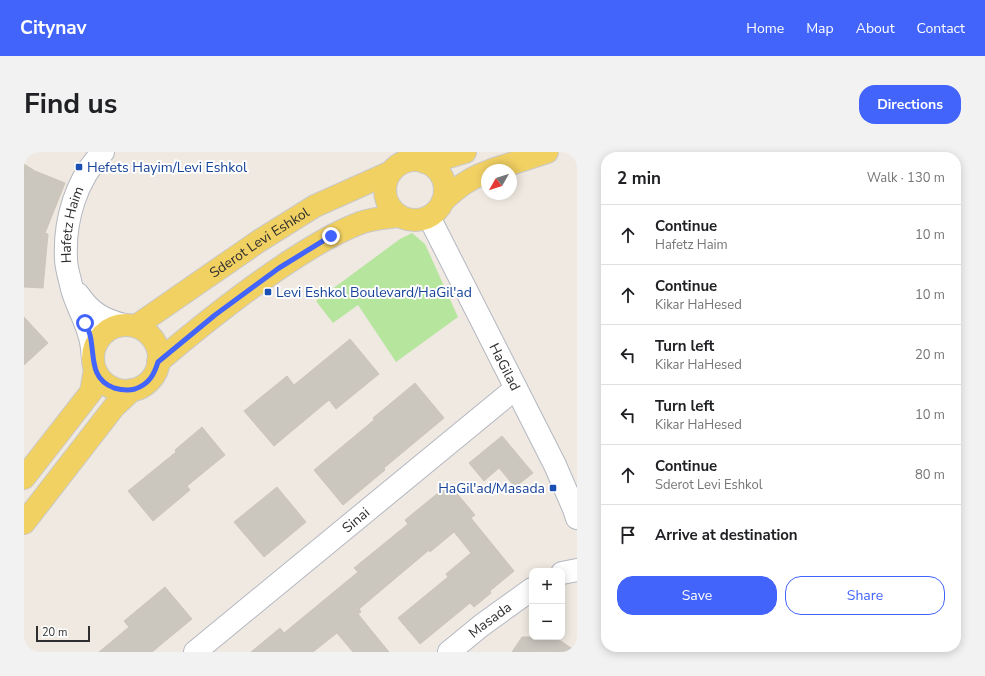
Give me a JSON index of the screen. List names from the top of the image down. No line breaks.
{"streets":{"main road":["Sderot Levi Eshkol"],"street":["Hafetz Haim","HaGilad","Sinai","Masada"]},"crossings":[["Hafetz Haim","Sderot Levi Eshkol"],["Sderot Levi Eshkol","HaGilad"],["HaGilad","Sinai"]],"places":{"transit":["Hefets Hayim/Levi Eshkol","Levi Eshkol Boulevard/HaGil'ad","HaGil'ad/Masada"]},"scale_bar":"20 m","north":"bottom left","page":{"header":"Citynav","nav":["Home","Map","About","Contact"],"title":"Find us","buttons":["Directions",["Save","Share"]],"heading":["2 min","Walk · 130 m"],"list":[["Continue","Hafetz Haim","10 m"],["Continue","Kikar HaHesed","10 m"],["Turn left","Kikar HaHesed","20 m"],["Turn left","Kikar HaHesed","10 m"],["Continue","Sderot Levi Eshkol","80 m"],"Arrive at destination"],"map_buttons":["+","−"],"scale":"20 m"}}
